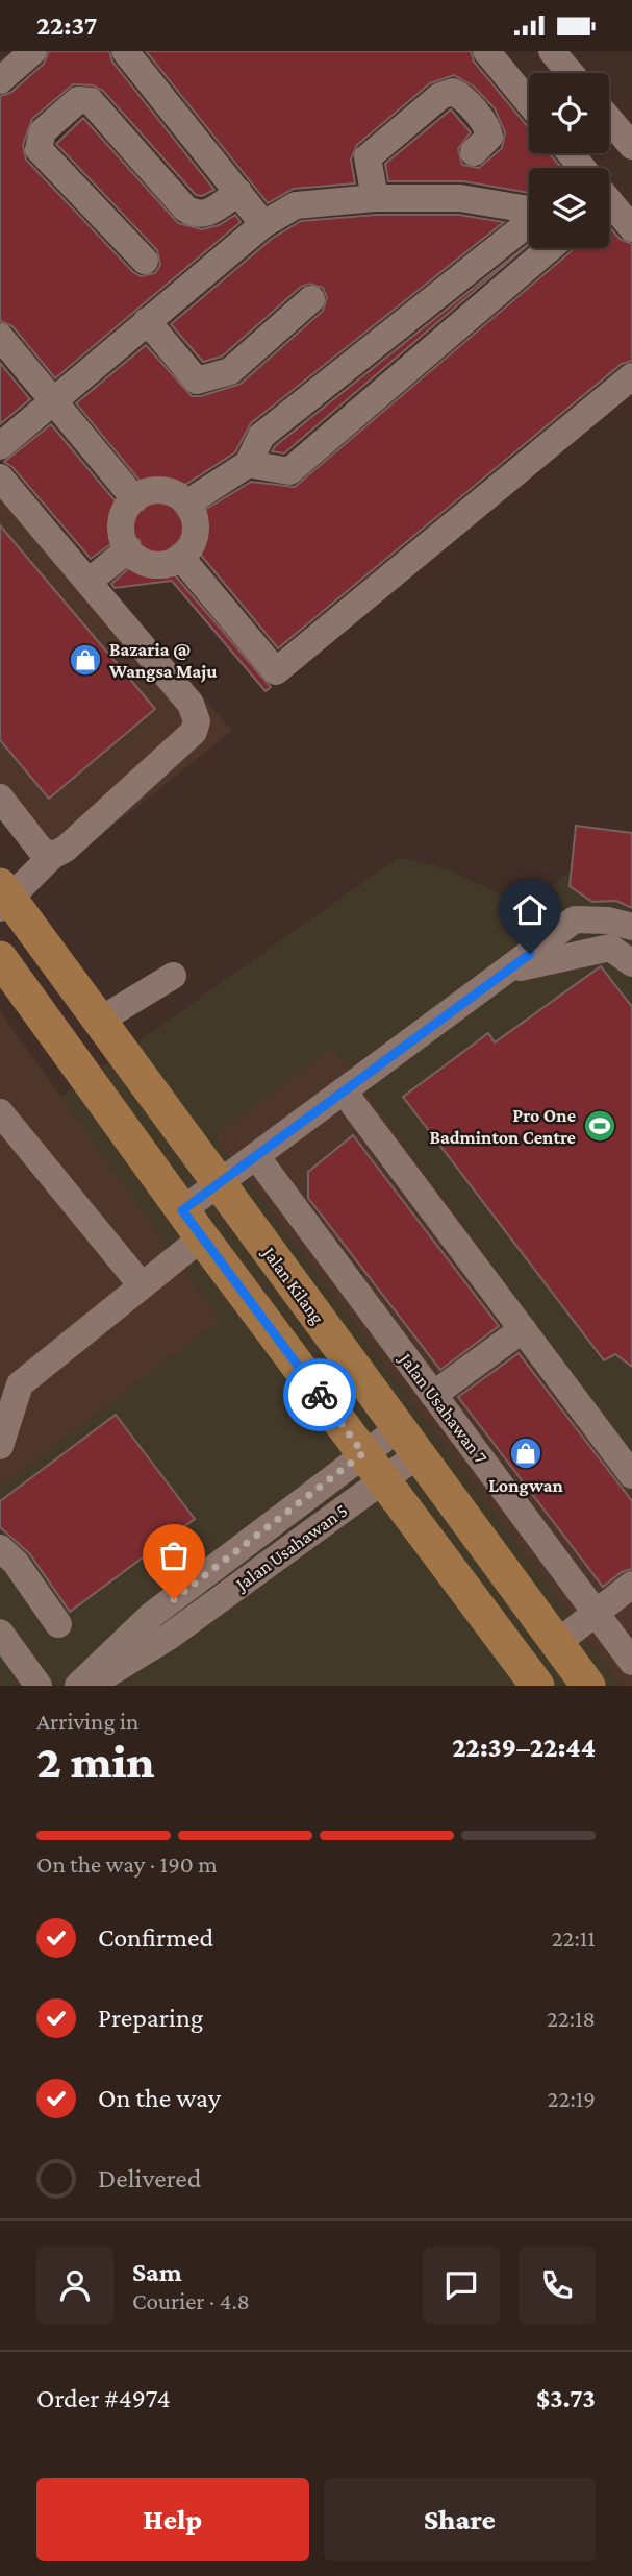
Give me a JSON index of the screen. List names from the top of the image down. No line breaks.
{"streets":{"main road":["Jalan Kilang"],"street":["Jalan Usahawan 7","Jalan Usahawan 5"]},"crossings":[["Jalan Kilang","Jalan Usahawan 5"]],"places":{"shop":["Bazaria @ Wangsa Maju","Longwan"],"sports":["Pro One Badminton Centre"]},"page":{"status":"22:37","heading":["2 min","Arriving in","22:39–22:44"],"panel":["Sam","Courier · 4.8","Order #4974","$3.73"],"bar":"On the way · 190 m","list":[["Confirmed","22:11"],["Preparing","22:18"],["On the way","22:19"],"Delivered"],"buttons":["Help","Share"]}}
